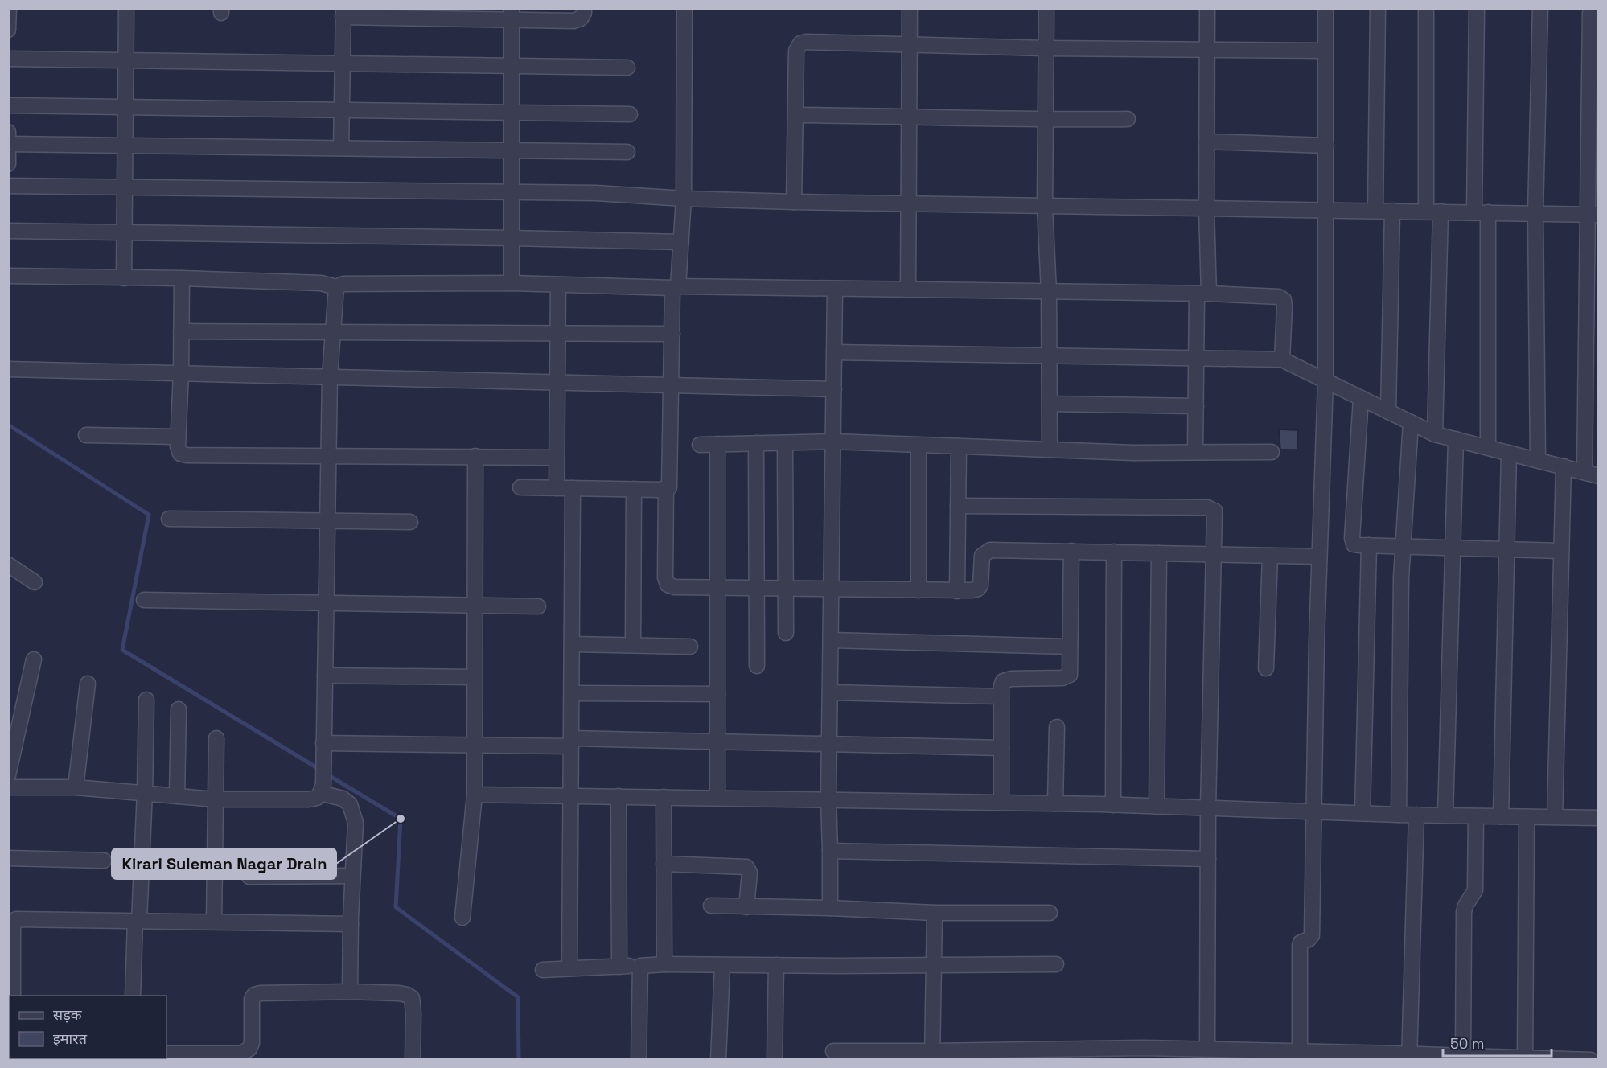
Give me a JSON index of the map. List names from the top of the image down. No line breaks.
{"places":["Kirari Suleman Nagar Drain"],"legend":["सड़क","इमारत"],"scale_bar":"50 m"}
